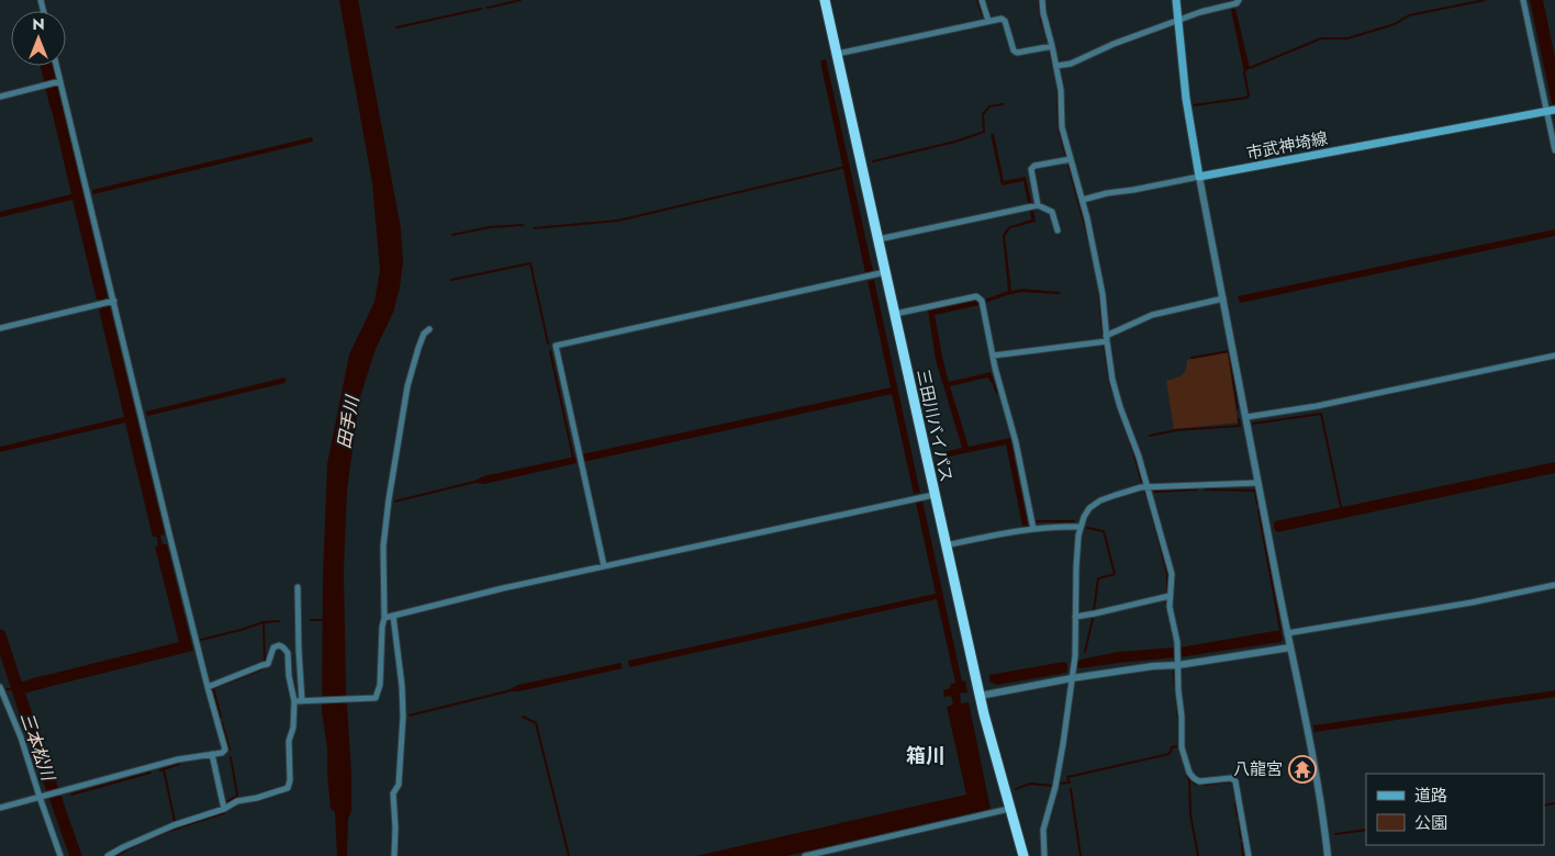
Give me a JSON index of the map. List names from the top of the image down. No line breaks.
{"streets":{"highway":["三田川バイパス"],"main road":["市武神埼線"]},"districts":["箱川"],"water":["田手川","三本松川"],"places":{"temple":["八龍宮"]},"legend":["道路","公園"],"north":"top"}
